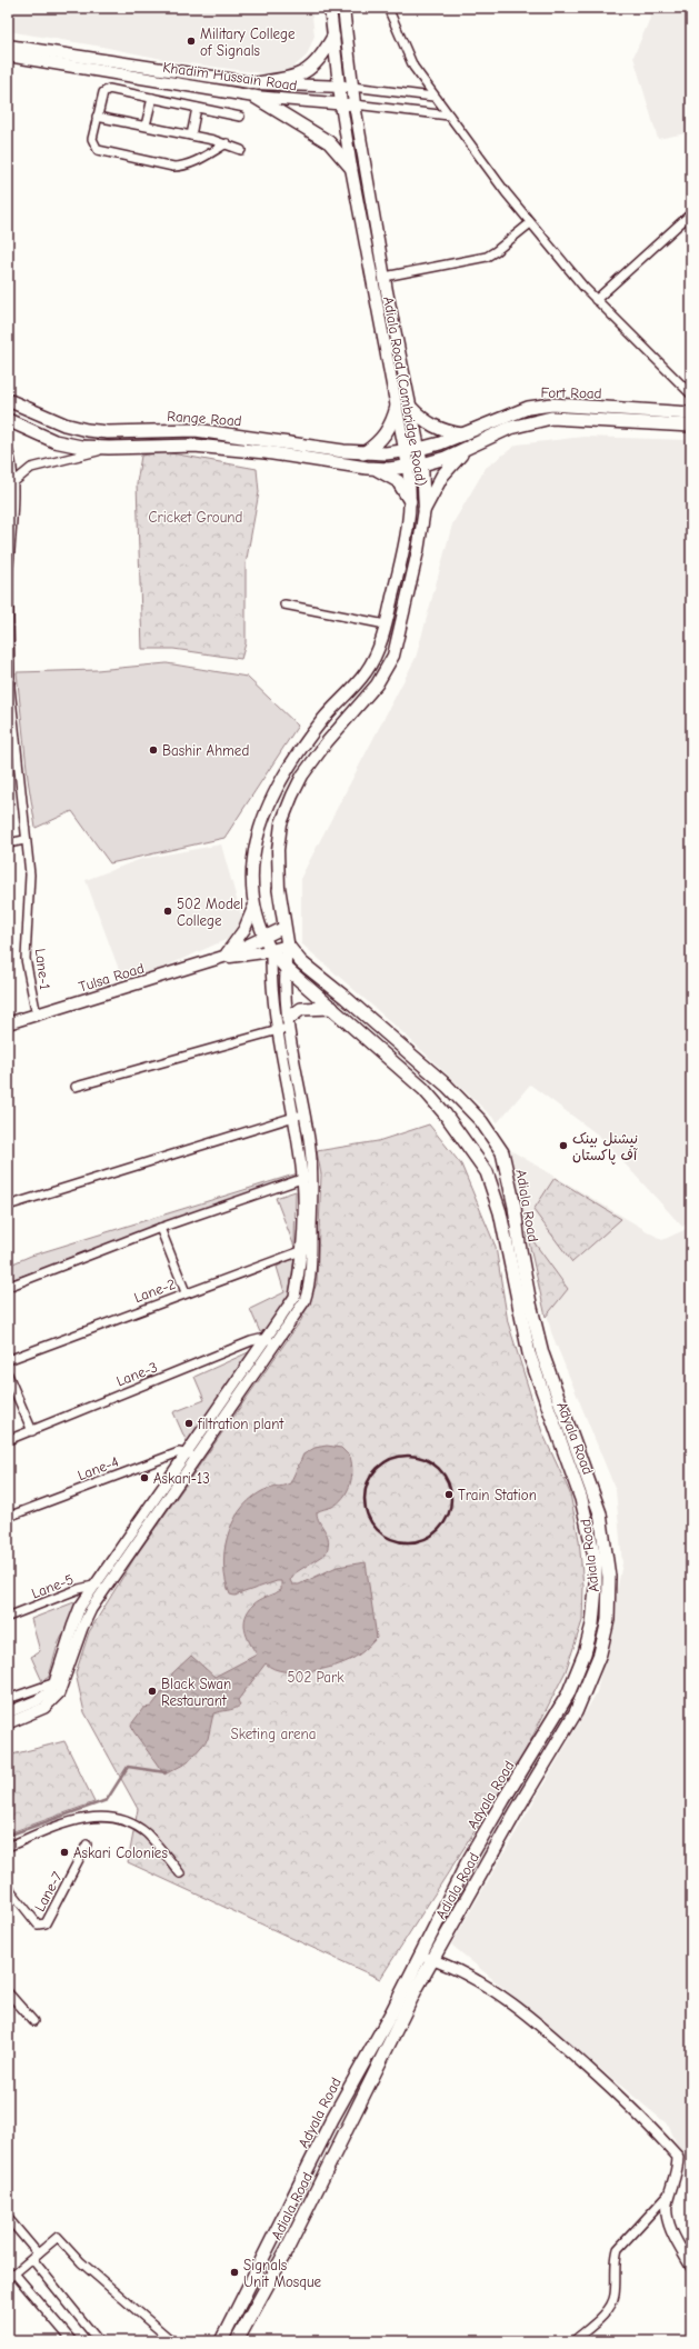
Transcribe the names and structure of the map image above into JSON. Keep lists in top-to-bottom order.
{
  "streets": {
    "main road": [
      "Khadim Hussain Road",
      "Adiala Road (Cambridge Road)",
      "Fort Road",
      "Range Road",
      "Tulsa Road",
      "Adiala Road",
      "Adyala Road"
    ],
    "street": [
      "Lane-1",
      "Lane-2",
      "Lane-3",
      "Lane-4",
      "Lane-5",
      "Lane-7"
    ]
  },
  "crossings": [
    ["Khadim Hussain Road", "Adiala Road (Cambridge Road)"],
    ["Adiala Road (Cambridge Road)", "Fort Road"],
    ["Adiala Road (Cambridge Road)", "Range Road"],
    ["Adiala Road (Cambridge Road)", "Tulsa Road"],
    ["Adiala Road (Cambridge Road)", "Adiala Road"],
    ["Fort Road", "Range Road"],
    ["Lane-1", "Tulsa Road"],
    ["Tulsa Road", "Adiala Road"],
    ["Adiala Road", "Adyala Road"]
  ],
  "parks": ["Cricket Ground", "502 Park", "Sketing arena"],
  "places": [
    "Military College of Signals",
    "Bashir Ahmed",
    "502 Model College",
    "نیشنل بینک آف پاکستان",
    "filtration plant",
    "Askari-13",
    "Train Station",
    "Black Swan Restaurant",
    "Askari Colonies",
    "Signals Unit Mosque"
  ]
}
